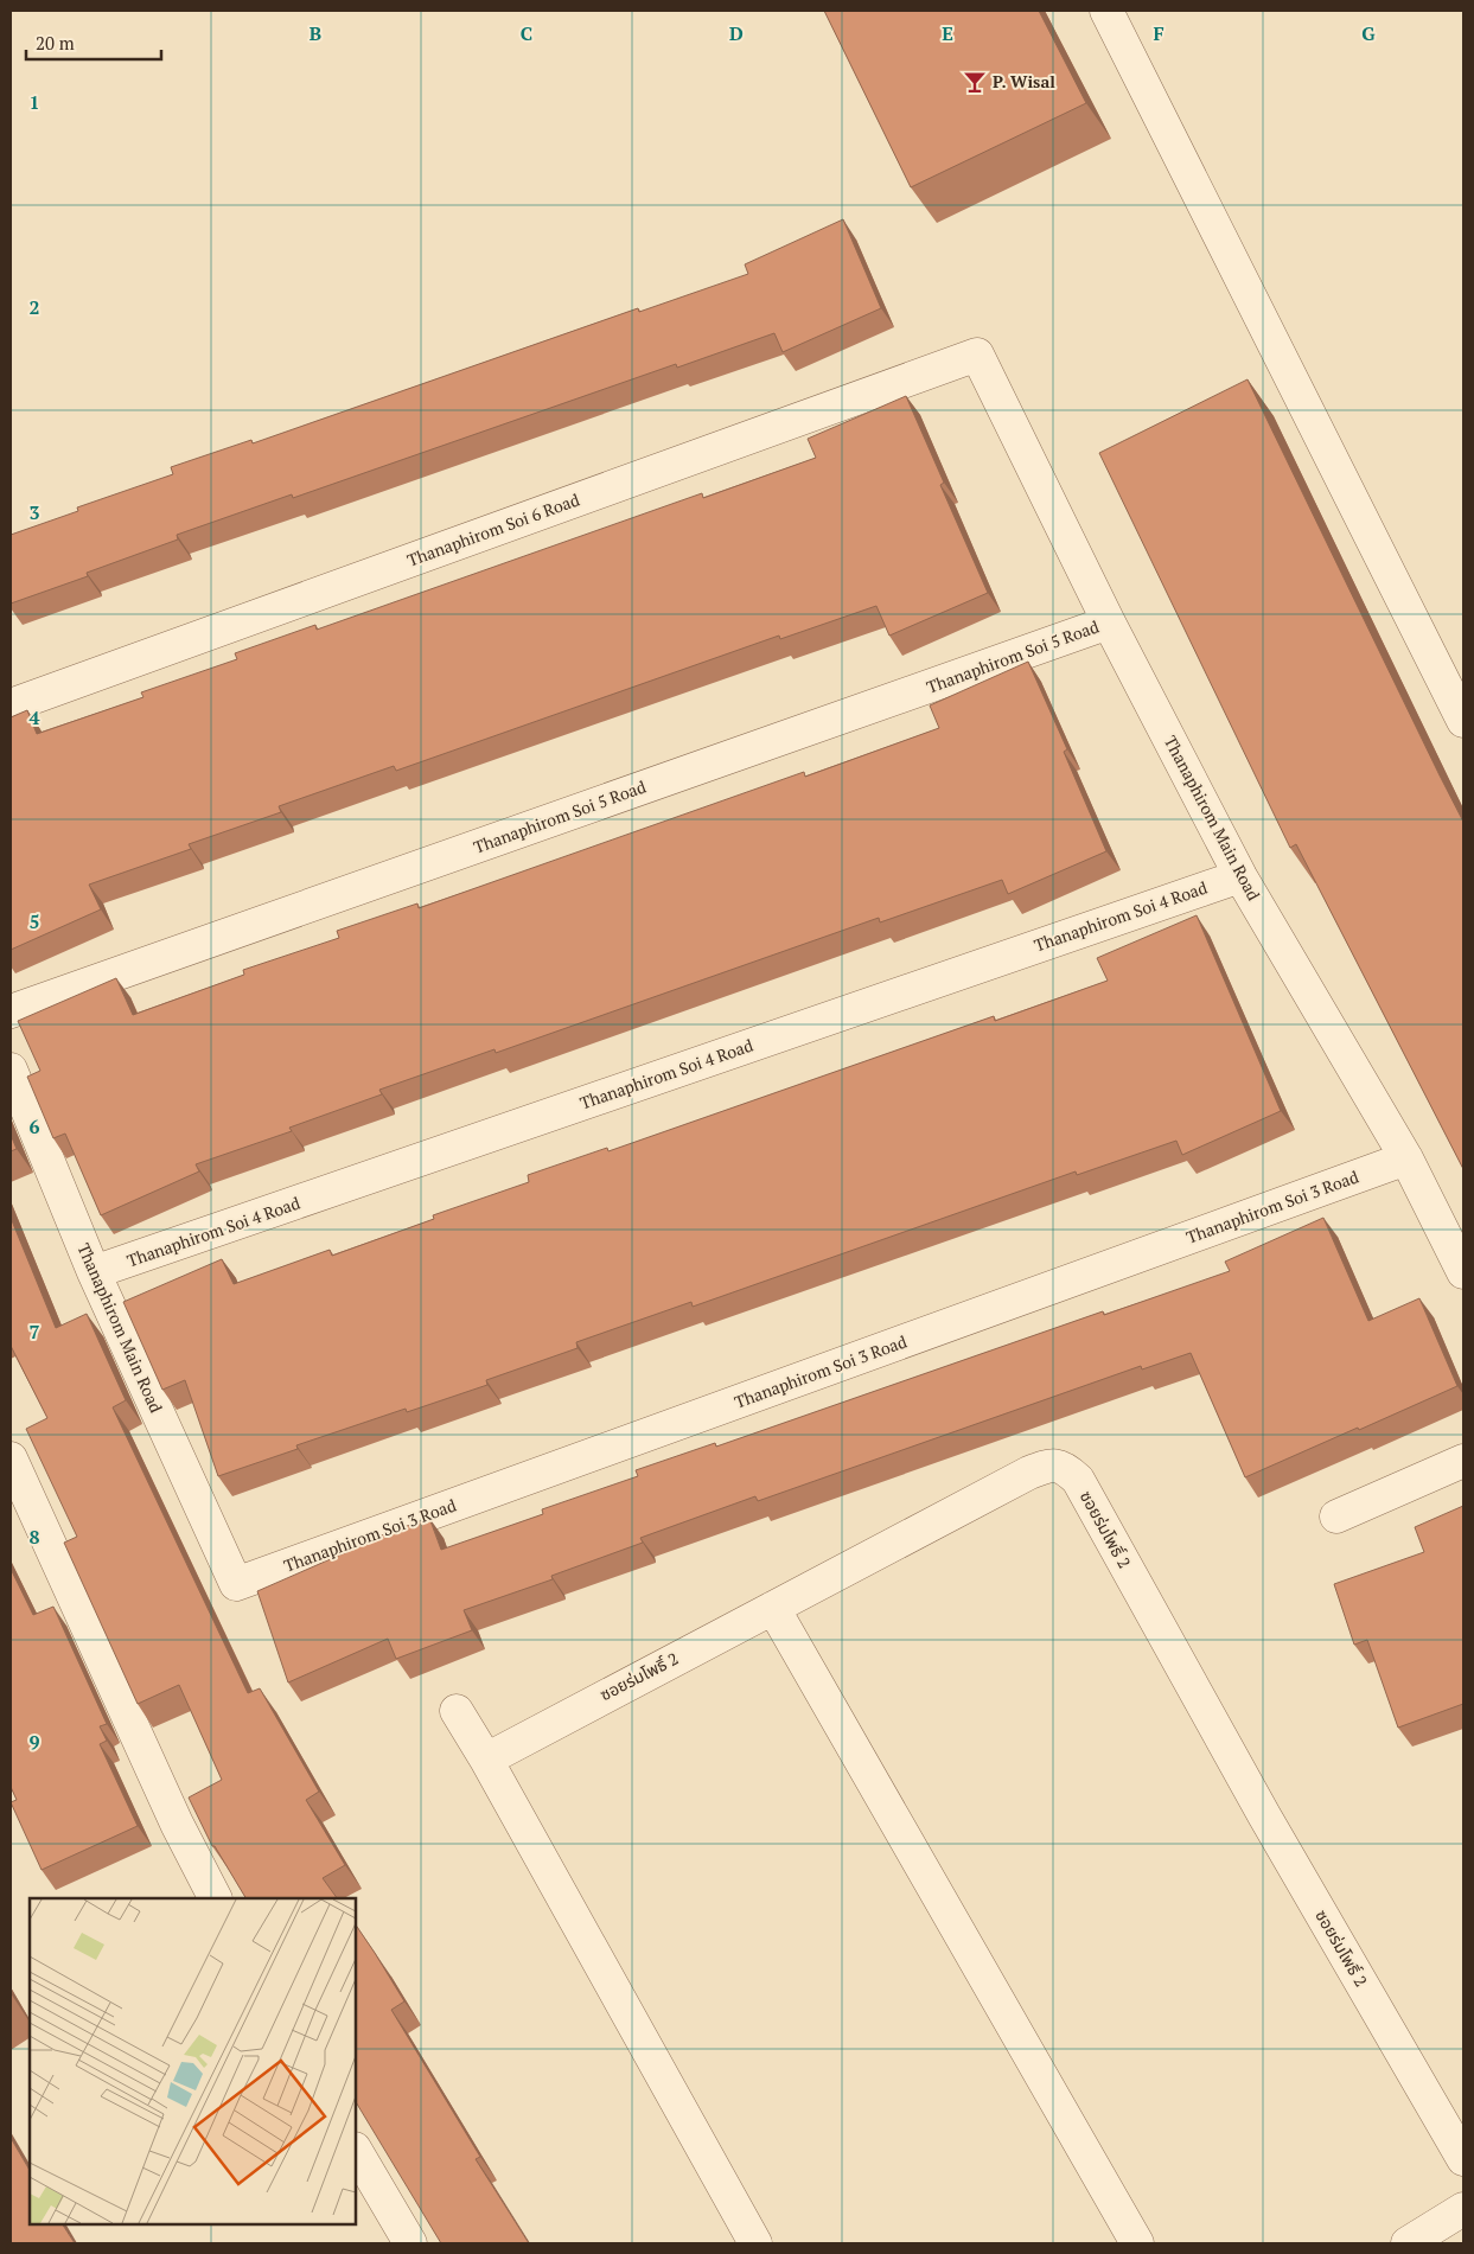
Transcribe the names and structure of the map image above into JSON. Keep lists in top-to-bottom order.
{
  "streets": {
    "street": [
      "Thanaphirom Soi 6 Road",
      "Thanaphirom Soi 5 Road",
      "Thanaphirom Main Road",
      "Thanaphirom Soi 4 Road",
      "Thanaphirom Soi 3 Road",
      "ซอยร่มโพธิ์ 2"
    ]
  },
  "crossings": [
    ["Thanaphirom Soi 6 Road", "Thanaphirom Main Road"],
    ["Thanaphirom Soi 5 Road", "Thanaphirom Main Road"],
    ["Thanaphirom Main Road", "Thanaphirom Soi 4 Road"],
    ["Thanaphirom Main Road", "Thanaphirom Soi 3 Road"]
  ],
  "places": {
    "bar": ["P. Wisal"]
  },
  "scale_bar": "20 m",
  "grid": {
    "columns": [
      "B",
      "C",
      "D",
      "E",
      "F",
      "G"
    ],
    "rows": [
      "1",
      "2",
      "3",
      "4",
      "5",
      "6",
      "7",
      "8",
      "9"
    ]
  }
}
